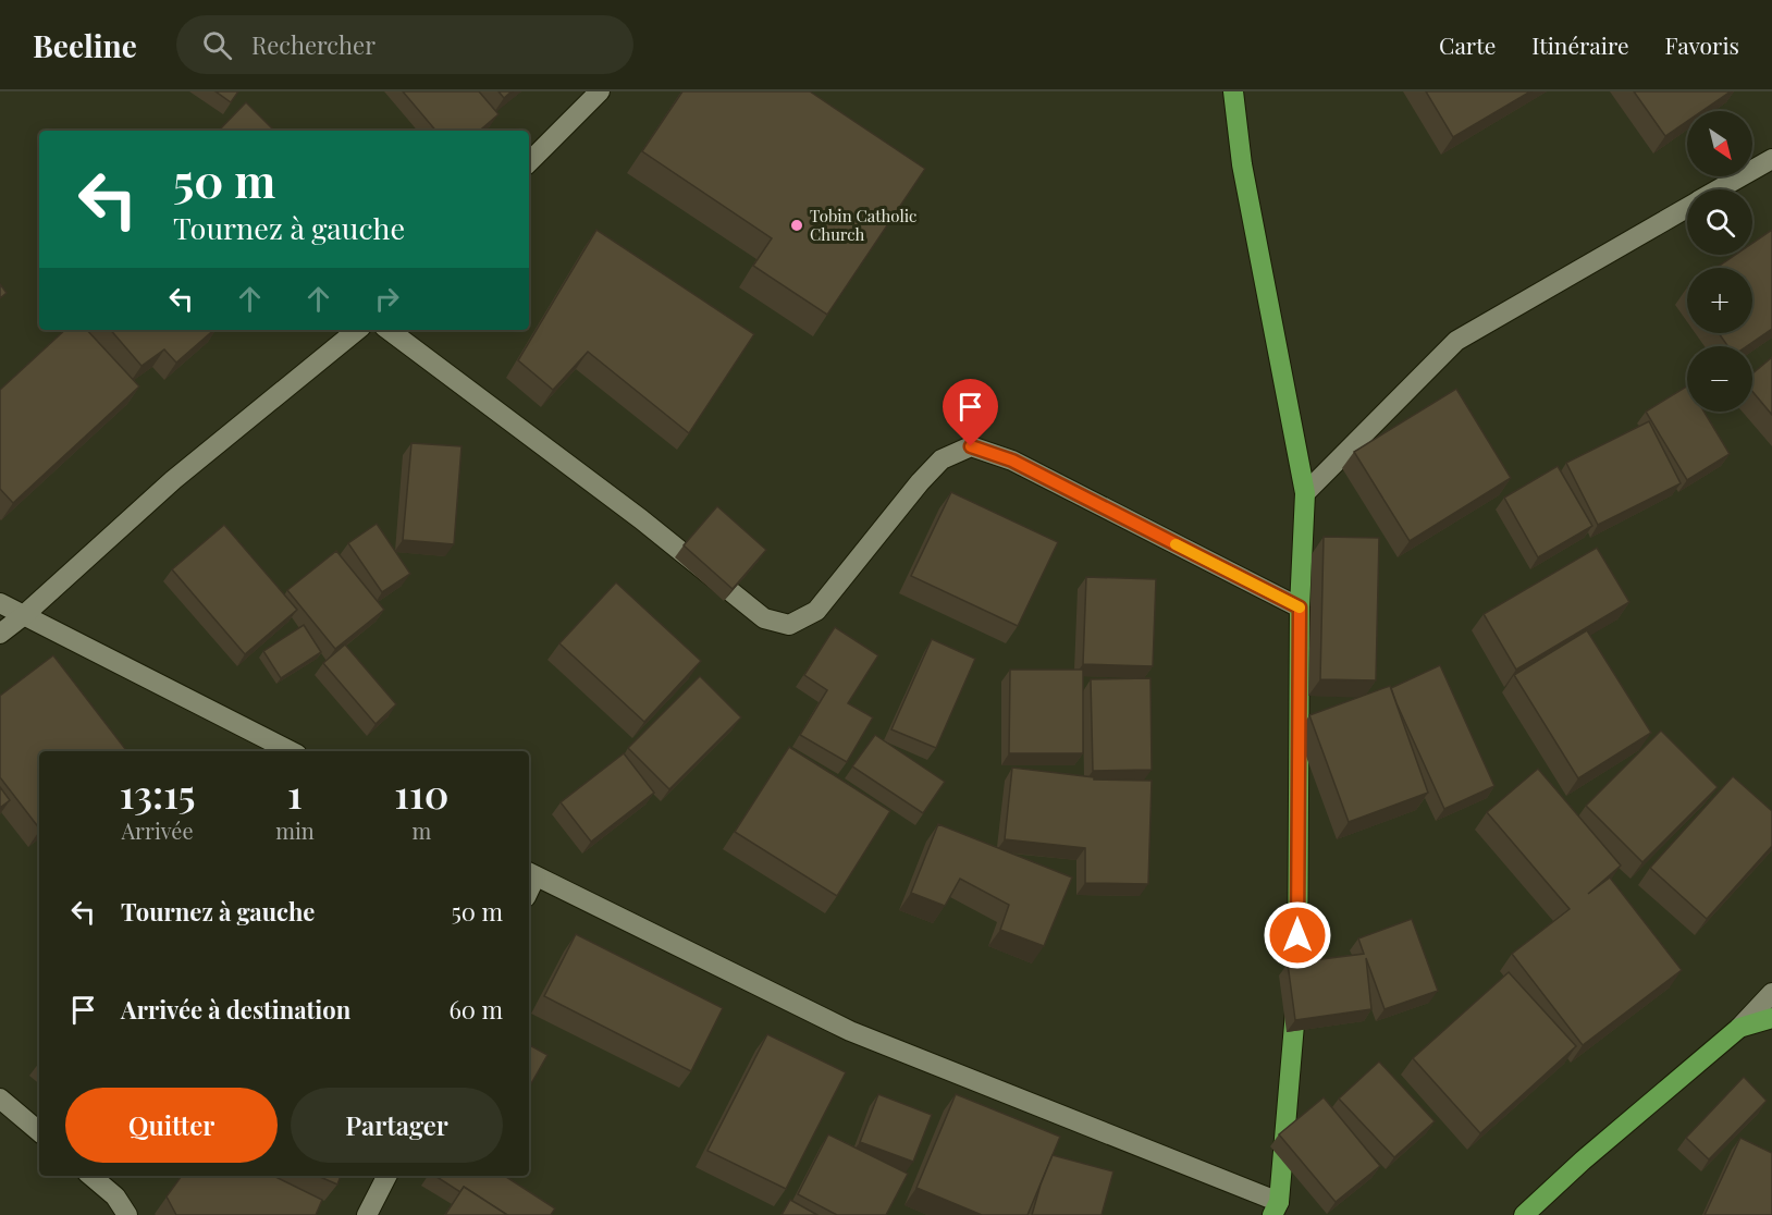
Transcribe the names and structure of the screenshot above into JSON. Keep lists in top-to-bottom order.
{
  "places": ["Tobin Catholic Church"],
  "north": "bottom right",
  "page": {
    "header": "Beeline",
    "search": "Rechercher",
    "nav": ["Carte", "Itinéraire", "Favoris"],
    "map_buttons": ["+", "−"],
    "turn": ["50 m", "Tournez à gauche"],
    "eta": [
      "13:15",
      "Arrivée",
      "1",
      "min",
      "110",
      "m"
    ],
    "list": [
      {
        "name": "Tournez à gauche",
        "value": "50 m"
      },
      {
        "name": "Arrivée à destination",
        "value": "60 m"
      }
    ],
    "buttons": ["Quitter", "Partager"]
  }
}
